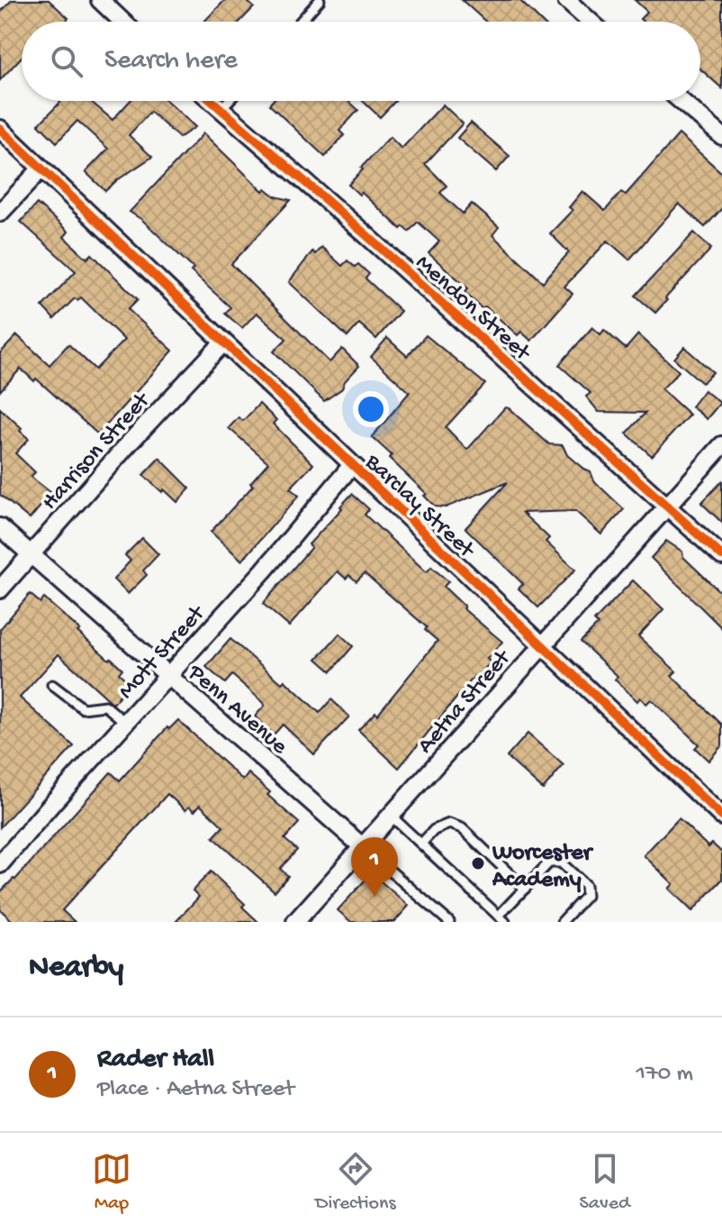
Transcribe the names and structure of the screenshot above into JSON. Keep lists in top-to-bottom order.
{
  "streets": {
    "street": [
      "Mendon Street",
      "Harrison Street",
      "Barclay Street",
      "Mott Street",
      "Aetna Street",
      "Penn Avenue"
    ]
  },
  "crossings": [
    ["Mendon Street", "Aetna Street"],
    ["Harrison Street", "Barclay Street"],
    ["Harrison Street", "Penn Avenue"],
    ["Barclay Street", "Mott Street"],
    ["Barclay Street", "Aetna Street"],
    ["Mott Street", "Penn Avenue"],
    ["Aetna Street", "Penn Avenue"]
  ],
  "places": ["Worcester Academy"],
  "page": {
    "search": "Search here",
    "pins": "1",
    "heading": "Nearby",
    "list": [
      {
        "mark": "1",
        "name": "Rader Hall",
        "note": "Place · Aetna Street",
        "value": "170 m"
      }
    ],
    "nav": ["Map", "Directions", "Saved"]
  }
}
